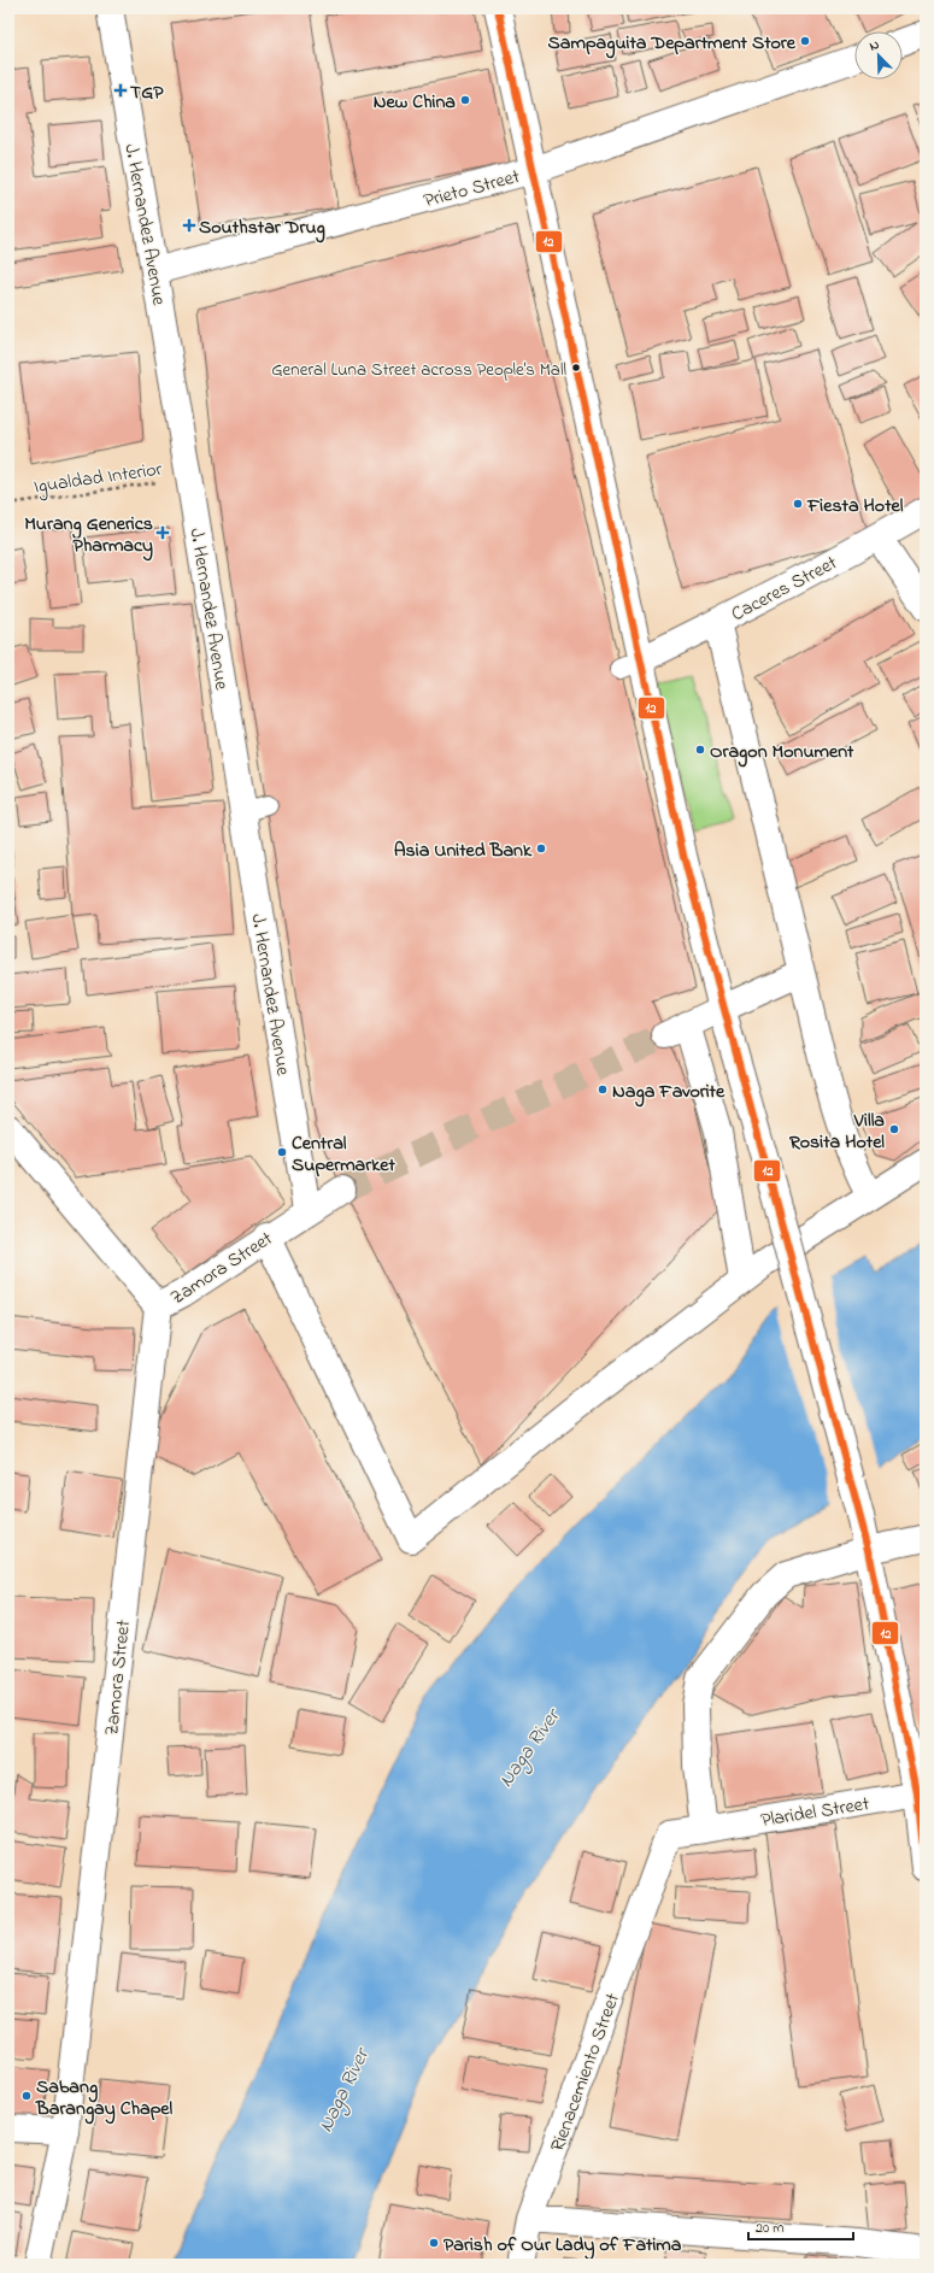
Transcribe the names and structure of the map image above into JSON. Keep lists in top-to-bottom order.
{
  "streets": {
    "street": [
      "Prieto Street",
      "J. Hernandez Avenue",
      "Caceres Street",
      "Zamora Street",
      "Plaridel Street",
      "Rienacemiento Street"
    ],
    "path": ["Igualdad Interior"]
  },
  "crossings": [
    ["Prieto Street", "J. Hernandez Avenue"],
    ["J. Hernandez Avenue", "Igualdad Interior"],
    ["J. Hernandez Avenue", "Zamora Street"],
    ["Plaridel Street", "Rienacemiento Street"]
  ],
  "water": ["Naga River"],
  "places": {
    "other": [
      "Sampaguita Department Store",
      "New China",
      "General Luna Street across People's Mall",
      "Fiesta Hotel",
      "Oragon Monument",
      "Asia United Bank",
      "Naga Favorite",
      "Villa Rosita Hotel",
      "Central Supermarket",
      "Sabang Barangay Chapel",
      "Parish of Our Lady of Fatima"
    ],
    "health": ["TGP", "Southstar Drug", "Murang Generics Pharmacy"]
  },
  "lines": ["transit line 12"],
  "scale_bar": "20 m",
  "north": "top left"
}
